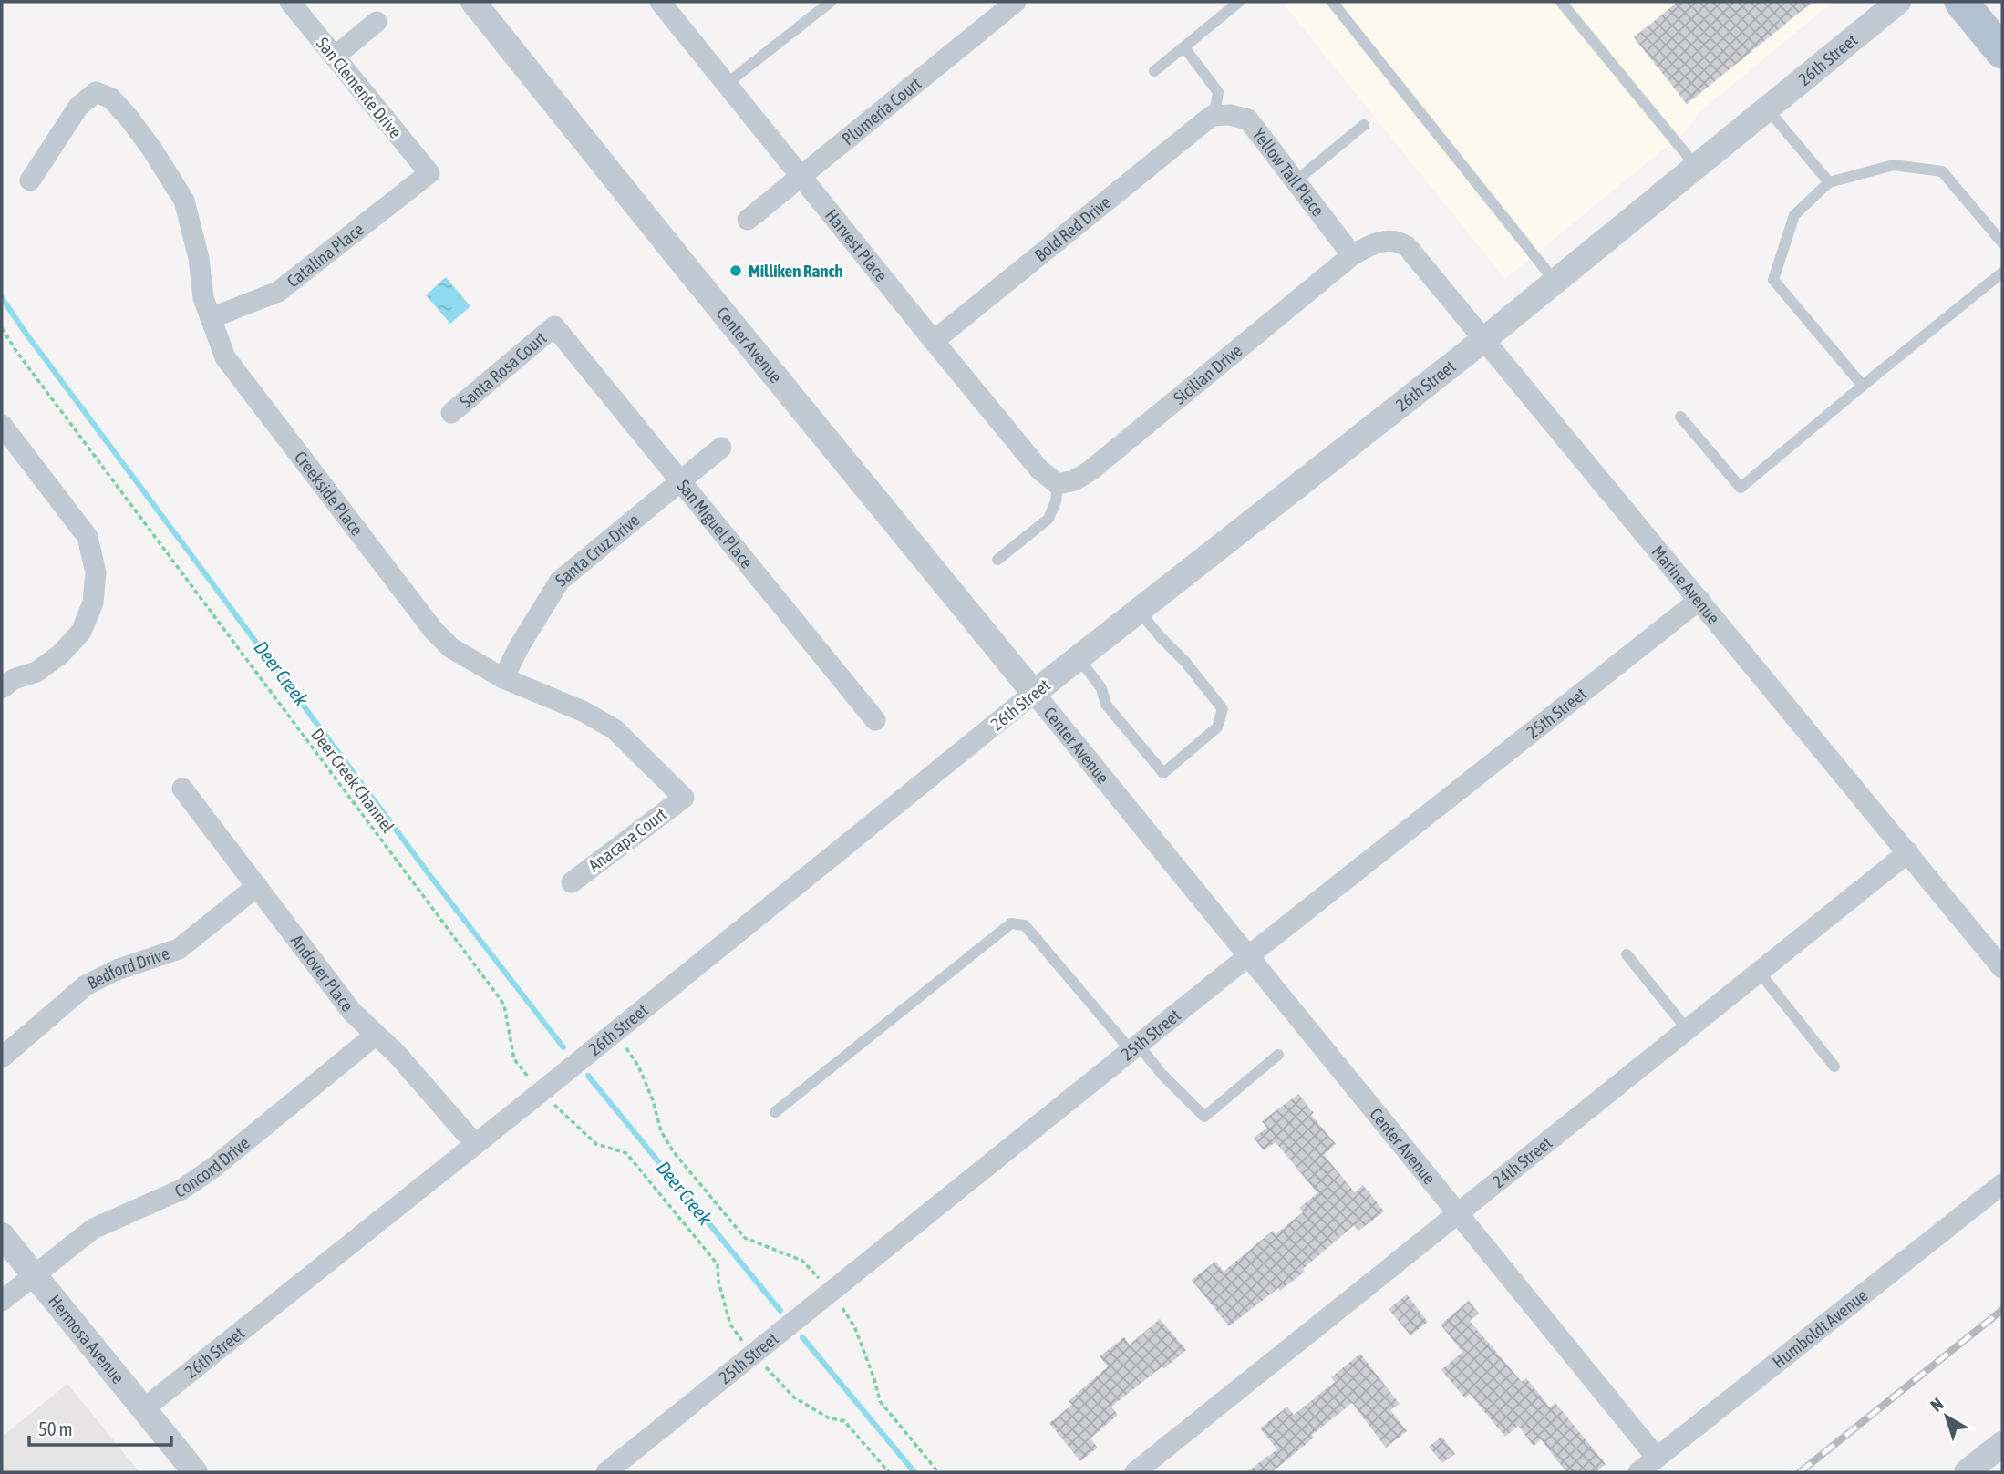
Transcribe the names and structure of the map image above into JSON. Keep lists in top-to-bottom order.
{
  "streets": {
    "street": [
      "26th Street",
      "San Clemente Drive",
      "Plumeria Court",
      "Yellow Tail Place",
      "Bold Red Drive",
      "Harvest Place",
      "Catalina Place",
      "Center Avenue",
      "Santa Rosa Court",
      "Sicilian Drive",
      "Creekside Place",
      "San Miguel Place",
      "Santa Cruz Drive",
      "Marine Avenue",
      "25th Street",
      "Anacapa Court",
      "Bedford Drive",
      "Andover Place",
      "24th Street",
      "Concord Drive",
      "Humboldt Avenue",
      "Hermosa Avenue"
    ],
    "path": ["Deer Creek Channel"]
  },
  "crossings": [
    ["26th Street", "Center Avenue"],
    ["26th Street", "Marine Avenue"],
    ["26th Street", "Andover Place"],
    ["26th Street", "Hermosa Avenue"],
    ["San Clemente Drive", "Catalina Place"],
    ["Plumeria Court", "Harvest Place"],
    ["Yellow Tail Place", "Bold Red Drive"],
    ["Yellow Tail Place", "Sicilian Drive"],
    ["Yellow Tail Place", "Marine Avenue"],
    ["Bold Red Drive", "Harvest Place"],
    ["Harvest Place", "Sicilian Drive"],
    ["Catalina Place", "Creekside Place"],
    ["Center Avenue", "25th Street"],
    ["Center Avenue", "24th Street"],
    ["Center Avenue", "Humboldt Avenue"],
    ["Santa Rosa Court", "San Miguel Place"],
    ["Sicilian Drive", "Marine Avenue"],
    ["Creekside Place", "Santa Cruz Drive"],
    ["Creekside Place", "Anacapa Court"],
    ["San Miguel Place", "Santa Cruz Drive"],
    ["Marine Avenue", "25th Street"],
    ["Marine Avenue", "24th Street"],
    ["Bedford Drive", "Andover Place"],
    ["Andover Place", "Concord Drive"],
    ["Concord Drive", "Hermosa Avenue"]
  ],
  "water": ["Deer Creek"],
  "places": ["Milliken Ranch"],
  "scale_bar": "50 m",
  "north": "top left"
}
